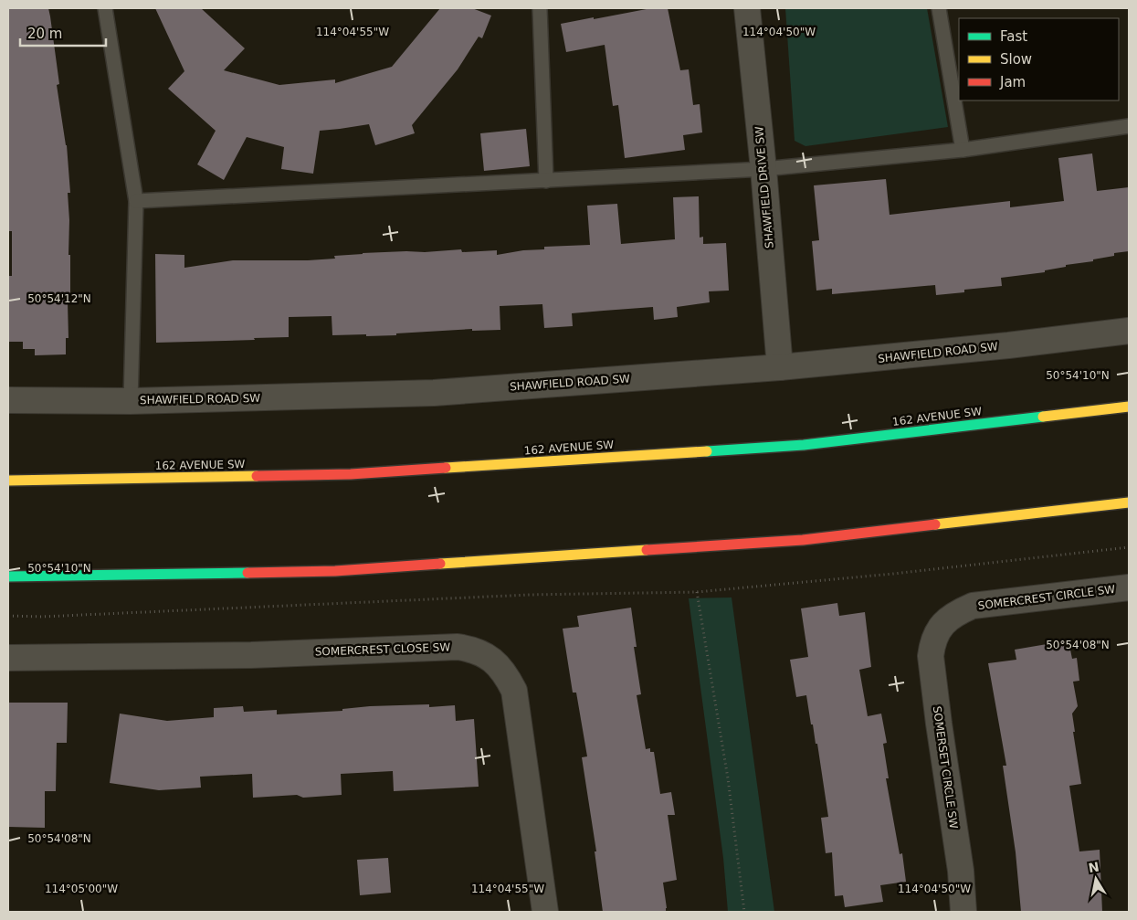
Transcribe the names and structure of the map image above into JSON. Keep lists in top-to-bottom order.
{
  "streets": {
    "main road": ["162 AVENUE SW"],
    "street": [
      "SHAWFIELD DRIVE SW",
      "SHAWFIELD ROAD SW",
      "SOMERCREST CIRCLE SW",
      "SOMERCREST CLOSE SW",
      "SOMERSET CIRCLE SW"
    ]
  },
  "crossings": [
    ["SHAWFIELD DRIVE SW", "SHAWFIELD ROAD SW"],
    ["SOMERCREST CIRCLE SW", "SOMERSET CIRCLE SW"]
  ],
  "legend": ["Fast", "Slow", "Jam"],
  "scale_bar": "20 m",
  "north": "top",
  "coordinates": [
    "114°04'55\"W",
    "114°04'50\"W",
    "50°54'12\"N",
    "50°54'10\"N",
    "50°54'08\"N",
    "114°05'00\"W"
  ]
}
